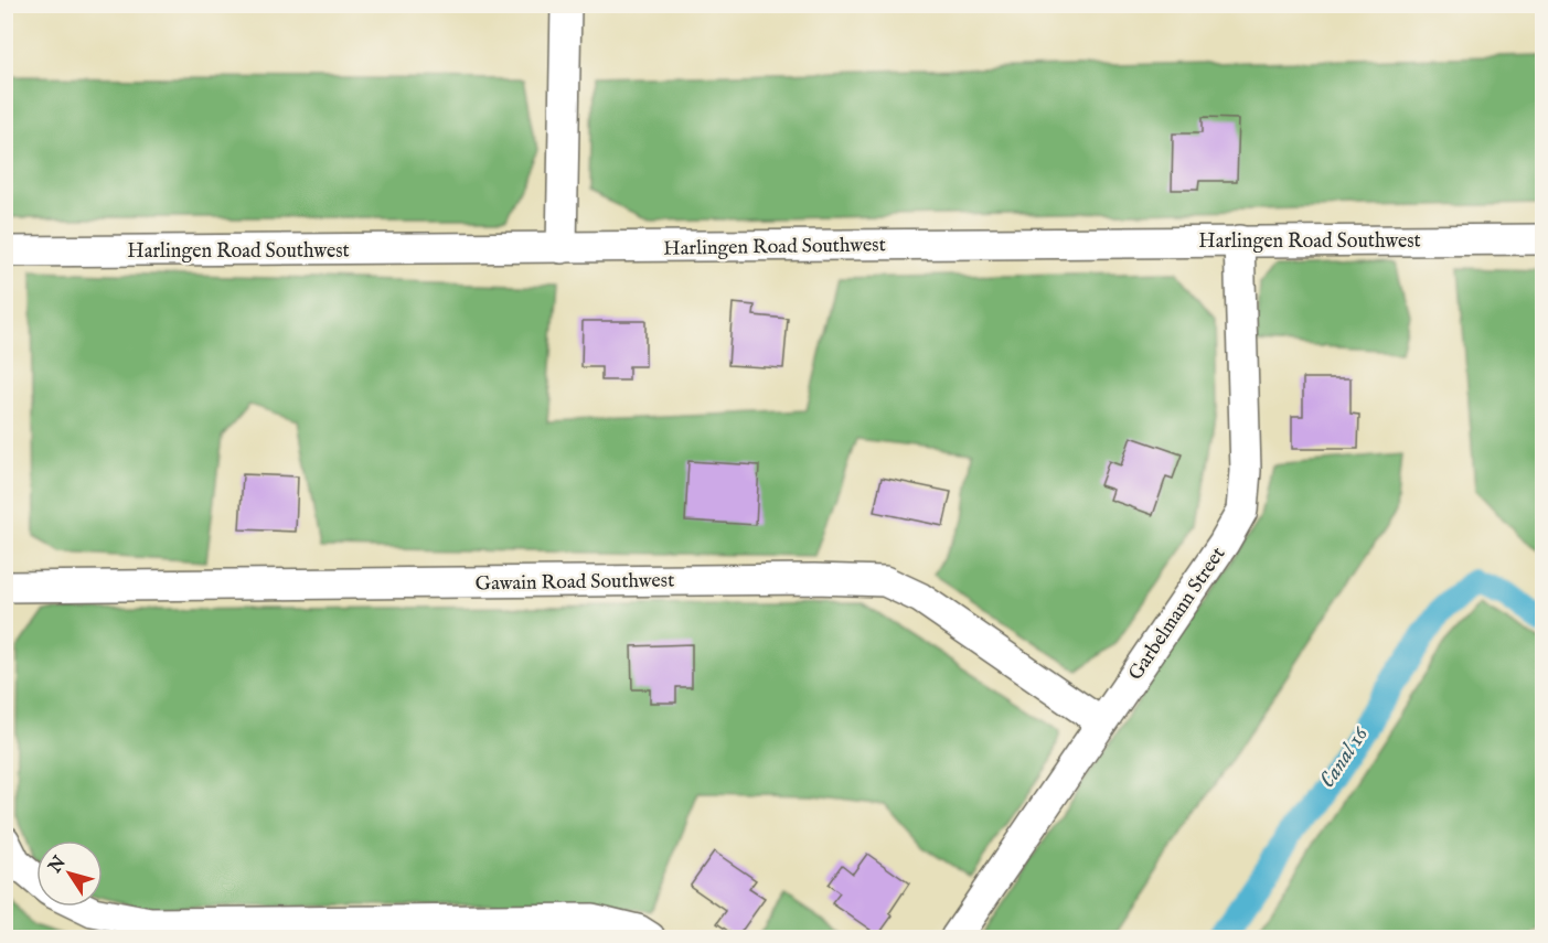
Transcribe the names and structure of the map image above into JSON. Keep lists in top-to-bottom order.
{
  "streets": {
    "street": ["Harlingen Road Southwest", "Gawain Road Southwest", "Garbelmann Street"]
  },
  "crossings": [
    ["Harlingen Road Southwest", "Garbelmann Street"],
    ["Gawain Road Southwest", "Garbelmann Street"]
  ],
  "water": ["Canal 16"],
  "north": "top left"
}
